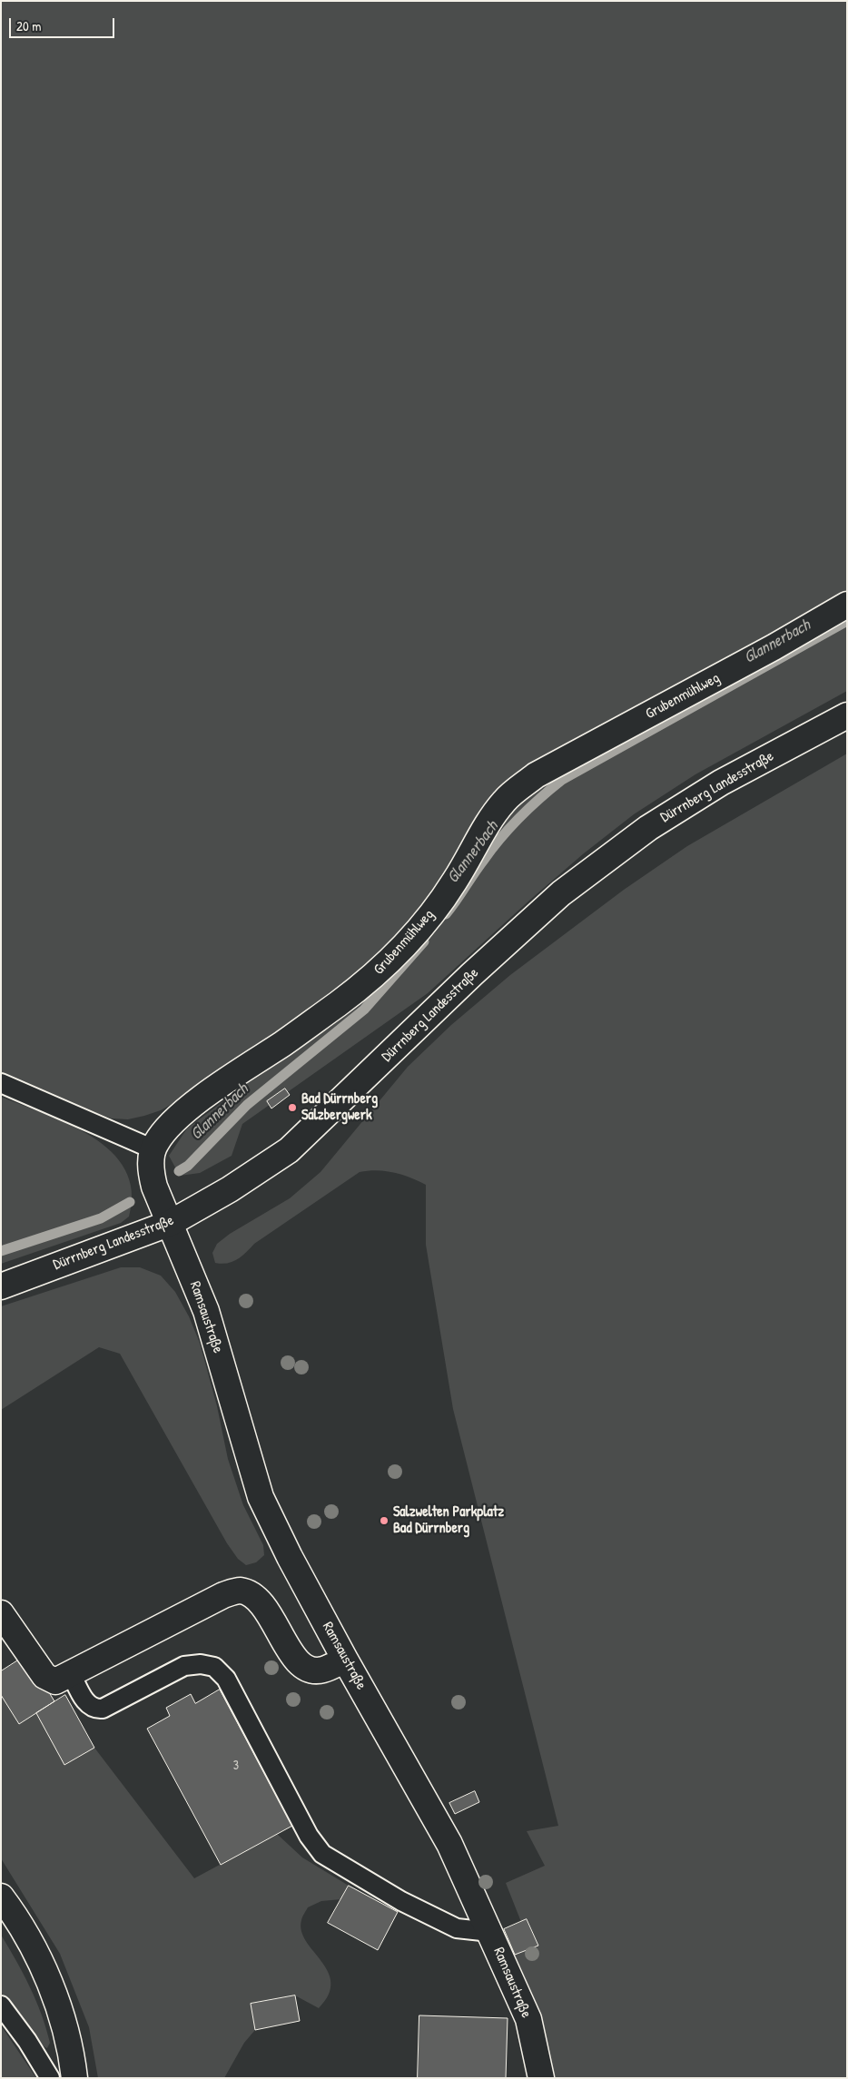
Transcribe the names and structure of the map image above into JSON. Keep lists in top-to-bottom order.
{
  "streets": {
    "street": ["Grubenmühlweg", "Dürrnberg Landesstraße", "Ramsaustraße"]
  },
  "crossings": [
    ["Grubenmühlweg", "Dürrnberg Landesstraße"],
    ["Grubenmühlweg", "Ramsaustraße"],
    ["Dürrnberg Landesstraße", "Ramsaustraße"]
  ],
  "water": ["Glannerbach"],
  "places": ["Bad Dürrnberg Salzbergwerk", "Salzwelten Parkplatz Bad Dürrnberg"],
  "house_numbers": ["3"],
  "scale_bar": "20 m"
}
